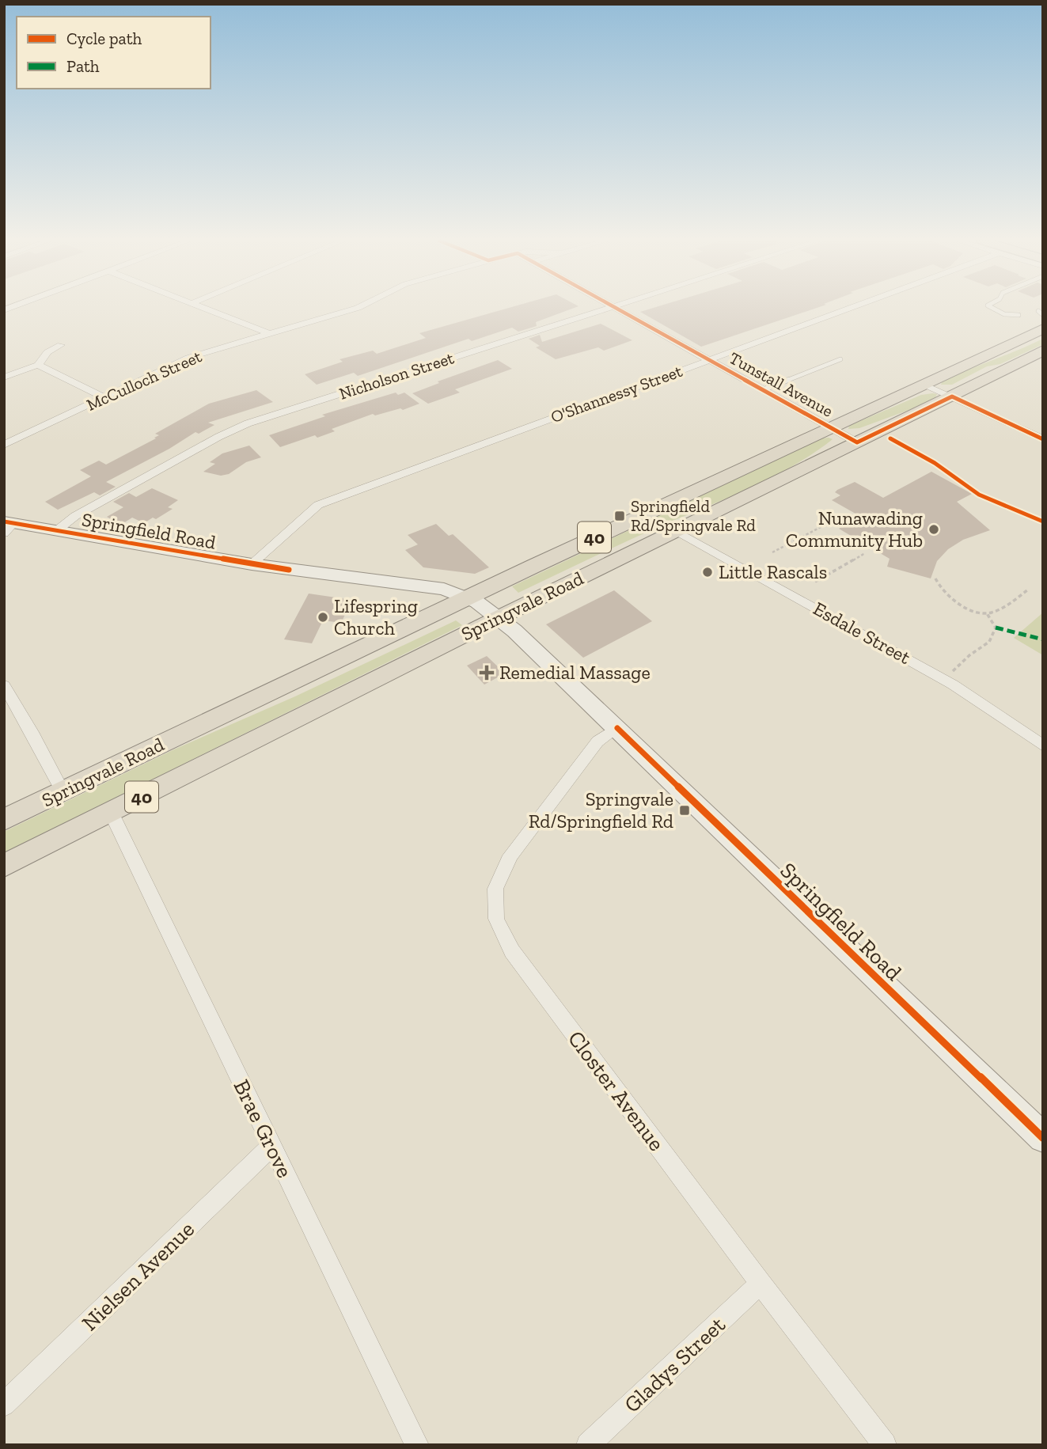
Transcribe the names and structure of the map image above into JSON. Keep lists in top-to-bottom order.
{
  "streets": {
    "highway": ["40", "Springvale Road"],
    "main road": ["Springfield Road"],
    "street": [
      "Nicholson Street",
      "McCulloch Street",
      "Tunstall Avenue",
      "O'Shannessy Street",
      "Esdale Street",
      "Closter Avenue",
      "Brae Grove",
      "Nielsen Avenue",
      "Gladys Street"
    ]
  },
  "crossings": [
    ["Nicholson Street", "Springfield Road"],
    ["Tunstall Avenue", "O'Shannessy Street"],
    ["Tunstall Avenue", "Springvale Road"],
    ["O'Shannessy Street", "Springfield Road"],
    ["Springfield Road", "Springvale Road"],
    ["Springfield Road", "Closter Avenue"],
    ["Springvale Road", "Esdale Street"],
    ["Springvale Road", "Brae Grove"],
    ["Closter Avenue", "Gladys Street"],
    ["Brae Grove", "Nielsen Avenue"]
  ],
  "places": {
    "transit": ["Springfield Rd/Springvale Rd", "Springvale Rd/Springfield Rd"],
    "other": ["Nunawading Community Hub", "Little Rascals", "Lifespring Church"],
    "health": ["Remedial Massage"]
  },
  "legend": ["Cycle path", "Path"]
}
